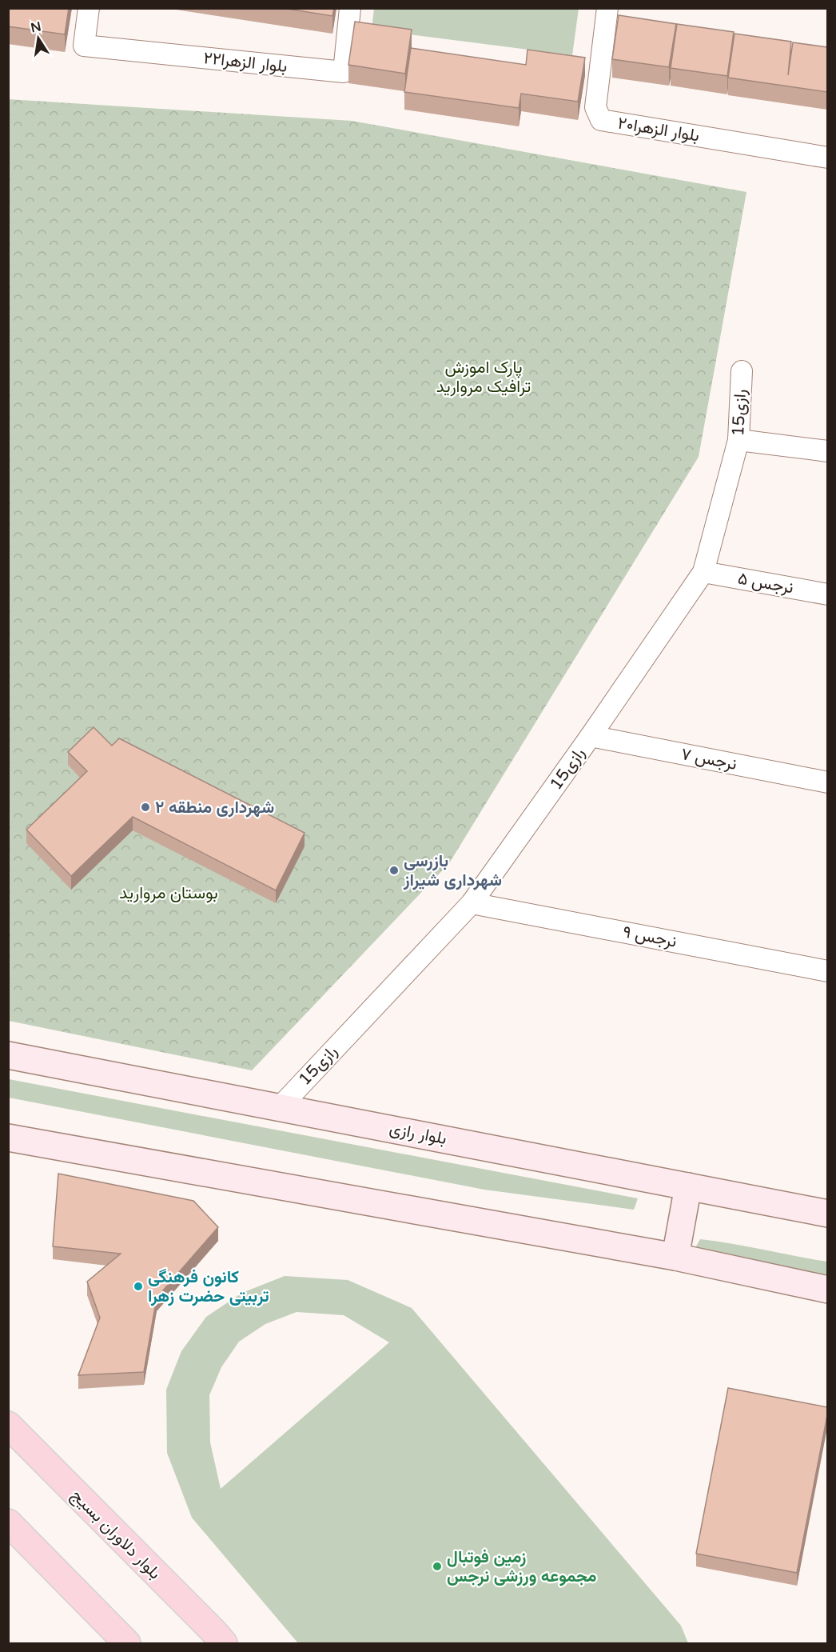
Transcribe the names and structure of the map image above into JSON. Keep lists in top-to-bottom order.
{
  "streets": {
    "main road": ["بلوار رازی", "بلوار دلاوران بسیج"],
    "street": [
      "بلوار الزهرا۲۲",
      "بلوار الزهرا۲۰",
      "15رازی",
      "نرجس ۵",
      "نرجس ۷",
      "نرجس ۹"
    ]
  },
  "crossings": [
    ["15رازی", "نرجس ۵"],
    ["15رازی", "نرجس ۷"],
    ["15رازی", "نرجس ۹"],
    ["15رازی", "بلوار رازی"]
  ],
  "parks": ["پارک اموزش ترافیک مروارید", "بوستان مروارید"],
  "places": [
    "شهرداری منطقه ۲",
    "بازرسی شهرداری شیراز",
    "کانون فرهنگی تربیتی حضرت زهرا",
    "زمین فوتبال مجموعه ورزشی نرجس"
  ],
  "north": "top"
}
